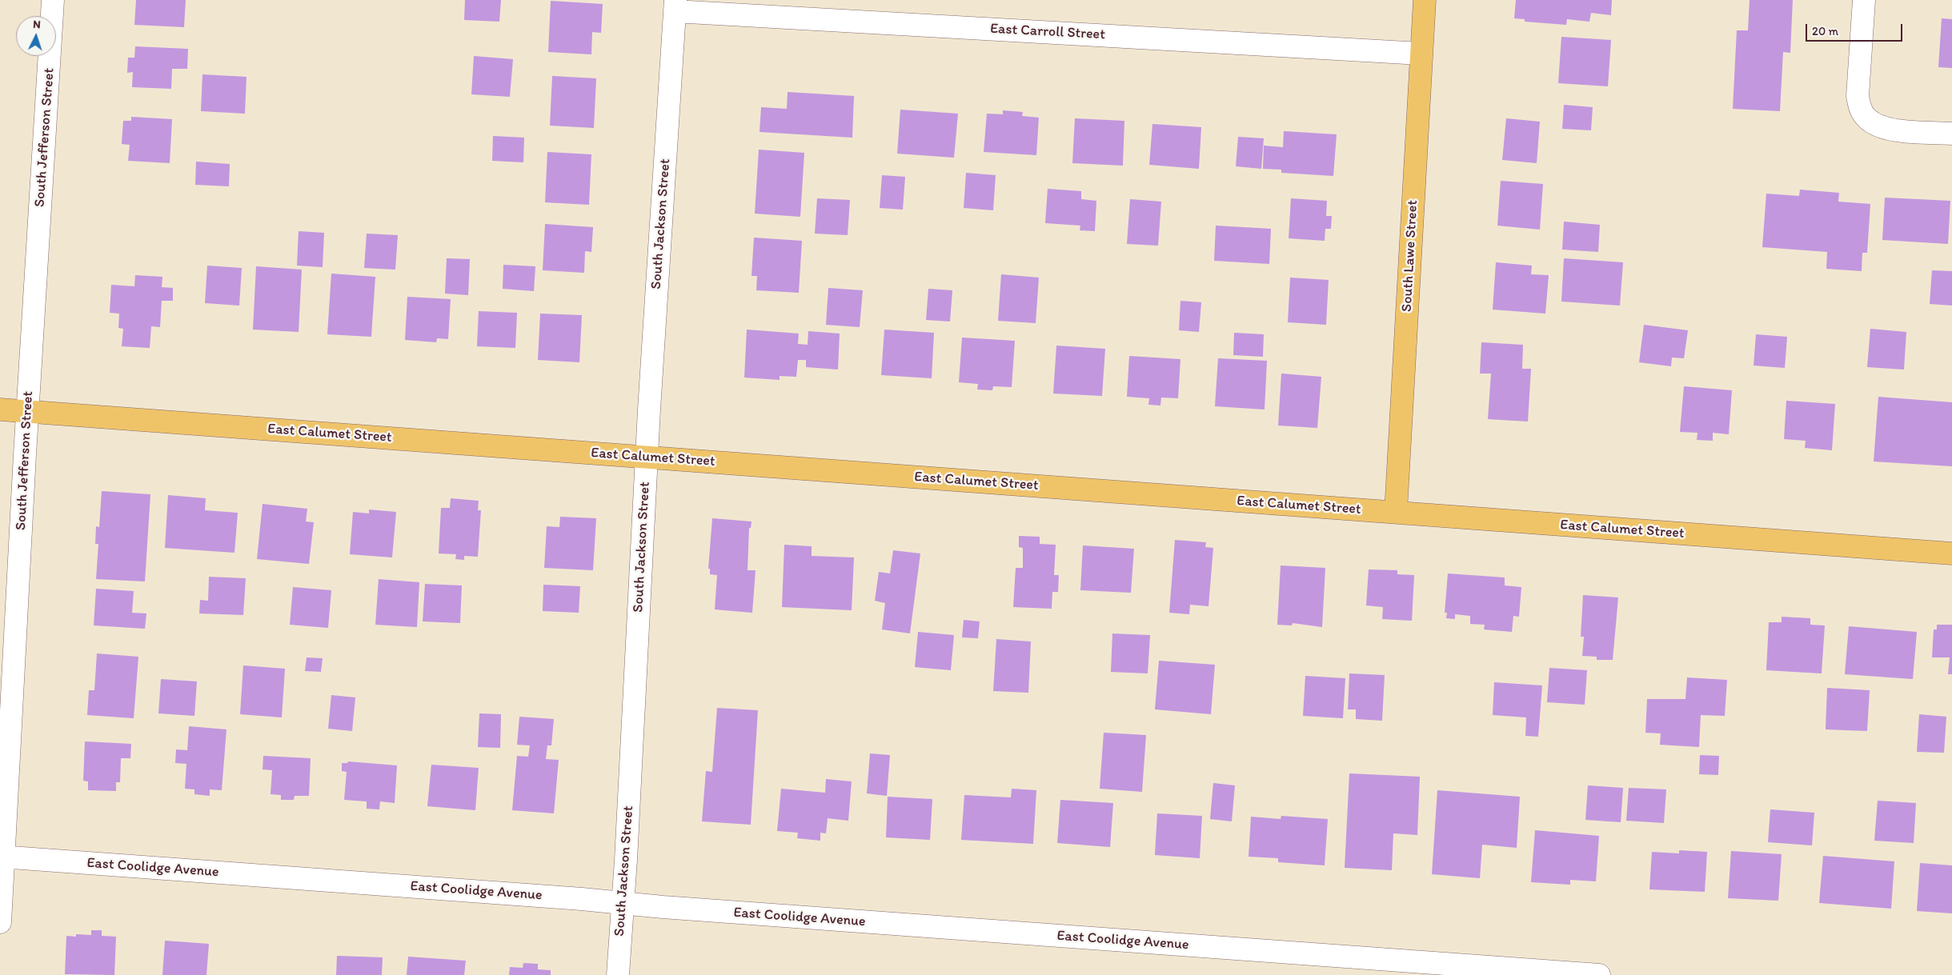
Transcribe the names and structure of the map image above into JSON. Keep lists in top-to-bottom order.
{
  "streets": {
    "main road": ["South Lawe Street", "East Calumet Street"],
    "street": [
      "East Carroll Street",
      "South Jefferson Street",
      "South Jackson Street",
      "East Coolidge Avenue"
    ]
  },
  "crossings": [
    ["East Carroll Street", "South Jackson Street"],
    ["East Carroll Street", "South Lawe Street"],
    ["South Jefferson Street", "East Calumet Street"],
    ["South Jefferson Street", "East Coolidge Avenue"],
    ["South Jackson Street", "East Calumet Street"],
    ["South Jackson Street", "East Coolidge Avenue"],
    ["South Lawe Street", "East Calumet Street"]
  ],
  "scale_bar": "20 m",
  "north": "top"
}
